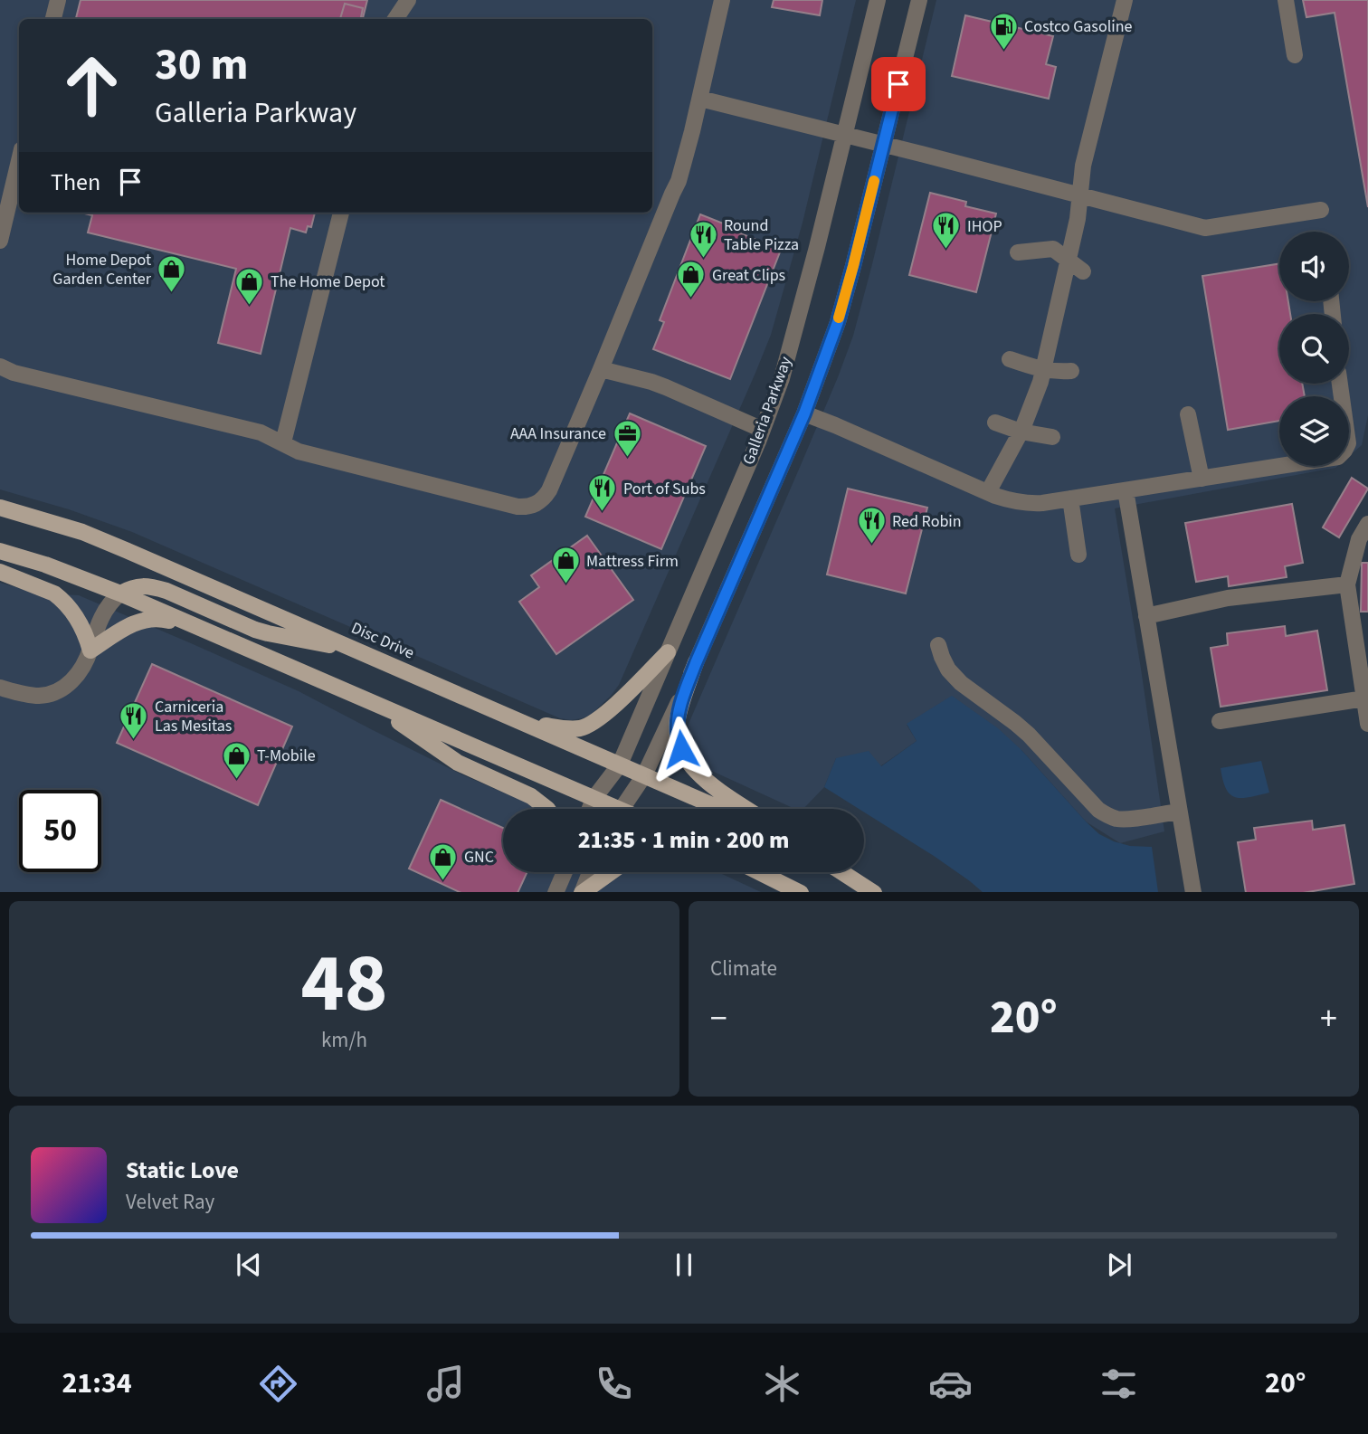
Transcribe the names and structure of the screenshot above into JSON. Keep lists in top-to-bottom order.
{
  "streets": {
    "main road": ["Disc Drive"],
    "street": ["Galleria Parkway"]
  },
  "crossings": [
    ["Galleria Parkway", "Disc Drive"]
  ],
  "places": {
    "fuel station": ["Costco Gasoline"],
    "restaurant": [
      "IHOP",
      "Round Table Pizza",
      "Port of Subs",
      "Red Robin",
      "Carniceria Las Mesitas"
    ],
    "shop": [
      "Home Depot Garden Center",
      "Great Clips",
      "The Home Depot",
      "Mattress Firm",
      "T-Mobile",
      "GNC"
    ],
    "office": ["AAA Insurance"]
  },
  "page": {
    "turn": ["30 m", "Galleria Parkway"],
    "then": "Then",
    "limit": "50",
    "trip": "21:35 · 1 min · 200 m",
    "tile": [
      ["48", "km/h"],
      "Climate"
    ],
    "heat": ["−", "20°", "+"],
    "song": ["Static Love", "Velvet Ray"],
    "tabs": ["21:34", "20°"]
  }
}
